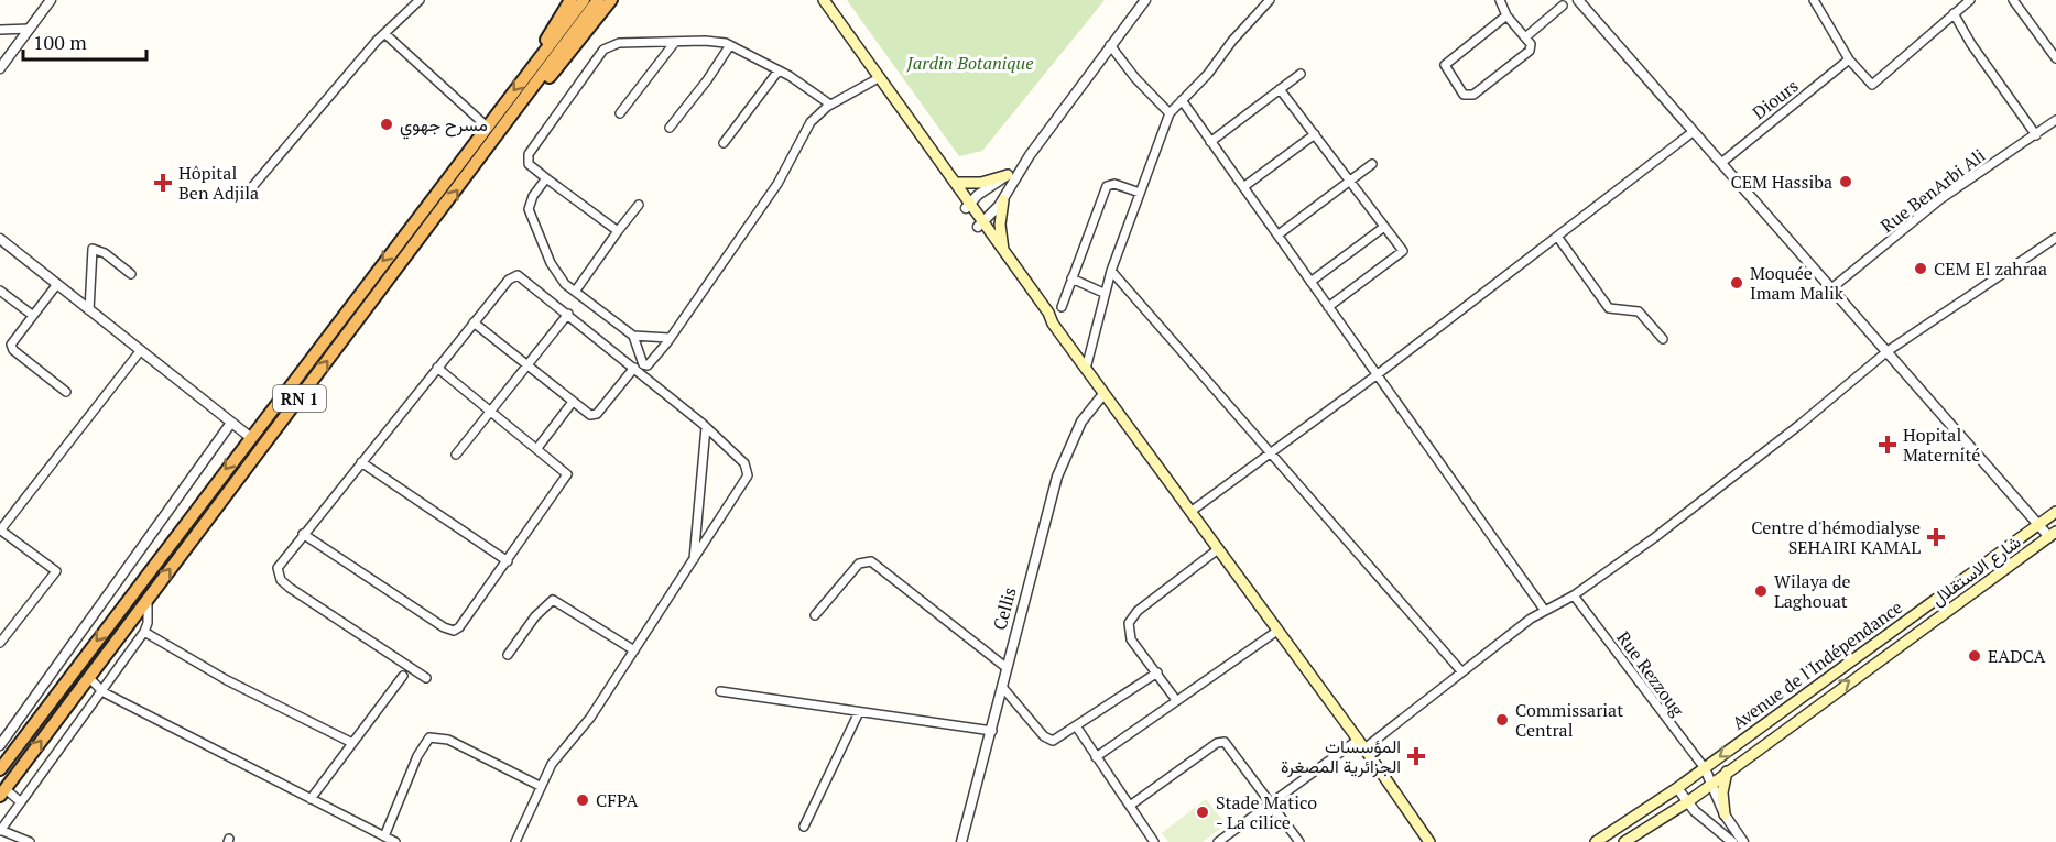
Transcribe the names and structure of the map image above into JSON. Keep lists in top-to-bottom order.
{
  "streets": {
    "highway": ["RN 1"],
    "main road": ["شارع الاستقلال", "Avenue de l'Indépendance"],
    "street": [
      "Diours",
      "Rue BenArbi Ali",
      "Cellis",
      "Rue Rezzoug"
    ]
  },
  "crossings": [
    ["Avenue de l'Indépendance", "Rue Rezzoug"]
  ],
  "one_way": ["شارع الاستقلال"],
  "parks": ["Jardin Botanique"],
  "places": {
    "other": [
      "مسرح جهوي",
      "CEM Hassiba",
      "CEM El zahraa",
      "Moquée Imam Malik",
      "Wilaya de Laghouat",
      "EADCA",
      "Commissariat Central",
      "CFPA",
      "Stade Matico - La cilice"
    ],
    "health": [
      "Hôpital Ben Adjila",
      "Hopital Maternité",
      "Centre d'hémodialyse SEHAIRI KAMAL",
      "المؤسسات الجزائرية المصغرة"
    ]
  },
  "scale_bar": "100 m"
}
